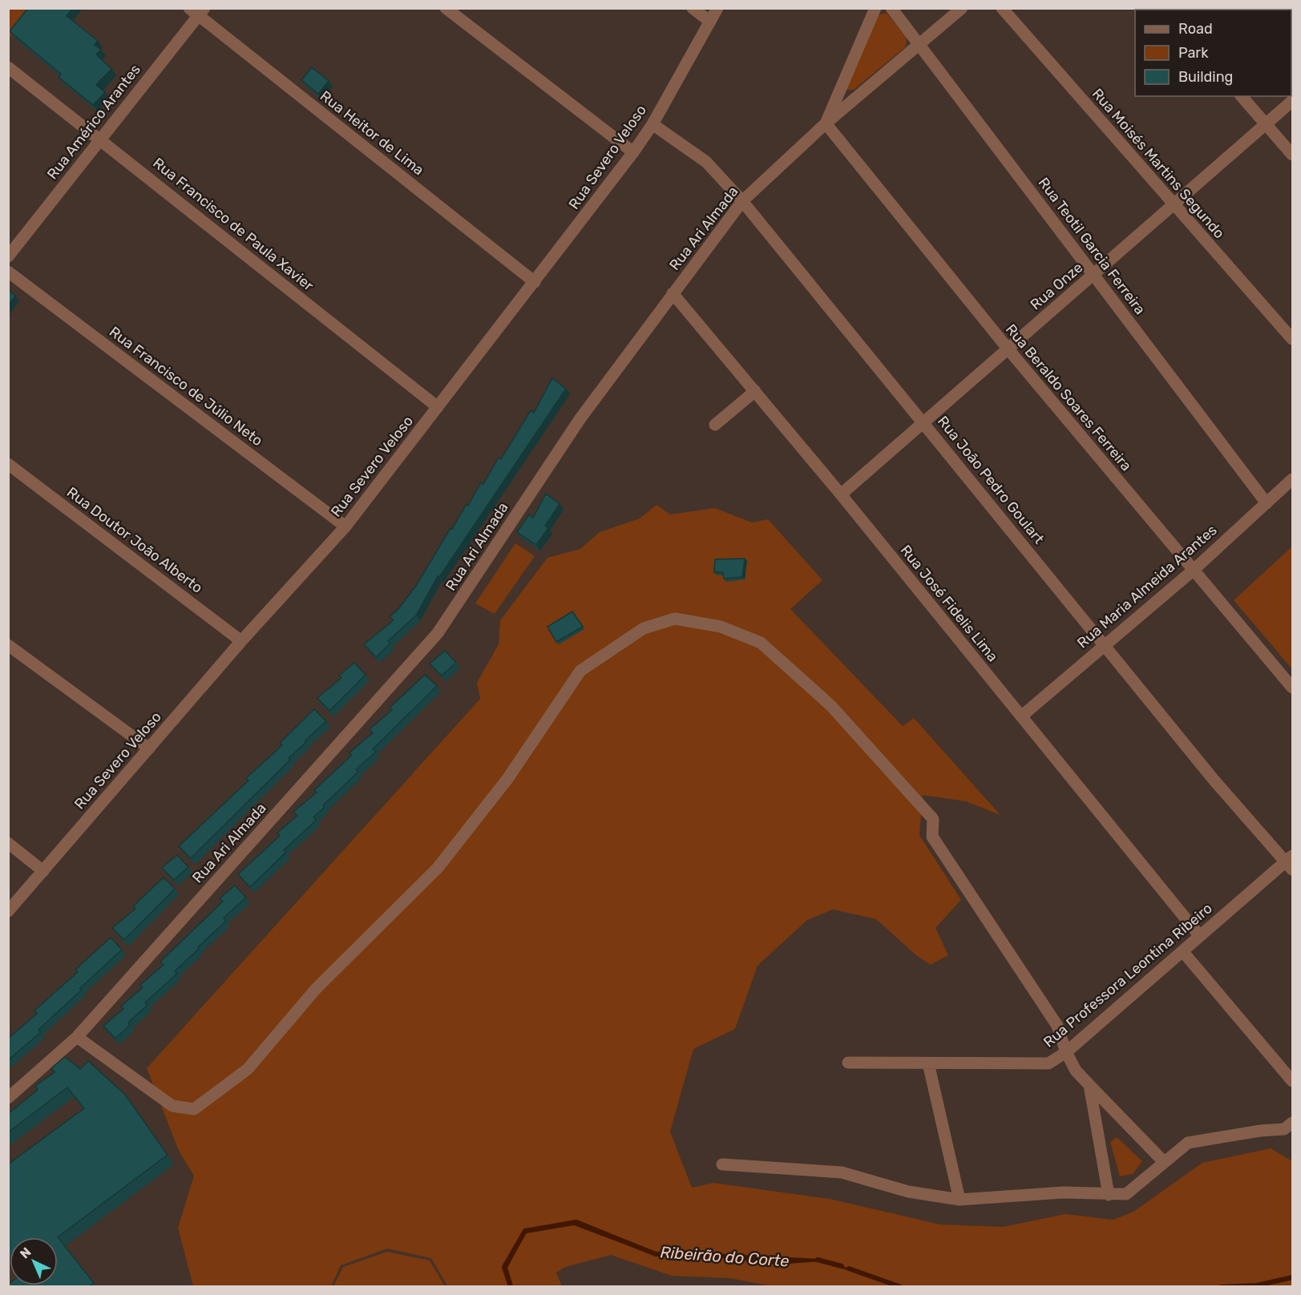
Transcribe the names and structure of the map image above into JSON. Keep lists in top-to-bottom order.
{
  "streets": {
    "street": [
      "Rua Américo Arantes",
      "Rua Heitor de Lima",
      "Rua Severo Veloso",
      "Rua Moisés Martins Segundo",
      "Rua Francisco de Paula Xavier",
      "Rua Ari Almada",
      "Rua Teotil Garcia Ferreira",
      "Rua Onze",
      "Rua Francisco de Júlio Neto",
      "Rua Beraldo Soares Ferreira",
      "Rua João Pedro Goulart",
      "Rua Doutor João Alberto",
      "Rua Maria Almeida Arantes",
      "Rua José Fidelis Lima",
      "Rua Professora Leontina Ribeiro"
    ]
  },
  "crossings": [
    ["Rua Américo Arantes", "Rua Heitor de Lima"],
    ["Rua Américo Arantes", "Rua Francisco de Paula Xavier"],
    ["Rua Heitor de Lima", "Rua Severo Veloso"],
    ["Rua Severo Veloso", "Rua Francisco de Paula Xavier"],
    ["Rua Severo Veloso", "Rua Francisco de Júlio Neto"],
    ["Rua Severo Veloso", "Rua João Pedro Goulart"],
    ["Rua Severo Veloso", "Rua Doutor João Alberto"],
    ["Rua Moisés Martins Segundo", "Rua Onze"],
    ["Rua Ari Almada", "Rua Teotil Garcia Ferreira"],
    ["Rua Ari Almada", "Rua Beraldo Soares Ferreira"],
    ["Rua Ari Almada", "Rua João Pedro Goulart"],
    ["Rua Ari Almada", "Rua José Fidelis Lima"],
    ["Rua Teotil Garcia Ferreira", "Rua Onze"],
    ["Rua Teotil Garcia Ferreira", "Rua Maria Almeida Arantes"],
    ["Rua Onze", "Rua Beraldo Soares Ferreira"],
    ["Rua Onze", "Rua João Pedro Goulart"],
    ["Rua Onze", "Rua José Fidelis Lima"],
    ["Rua Beraldo Soares Ferreira", "Rua Maria Almeida Arantes"],
    ["Rua João Pedro Goulart", "Rua Maria Almeida Arantes"],
    ["Rua João Pedro Goulart", "Rua Professora Leontina Ribeiro"],
    ["Rua Maria Almeida Arantes", "Rua José Fidelis Lima"],
    ["Rua José Fidelis Lima", "Rua Professora Leontina Ribeiro"]
  ],
  "water": ["Ribeirão do Corte"],
  "legend": ["Road", "Park", "Building"],
  "north": "top left"
}
